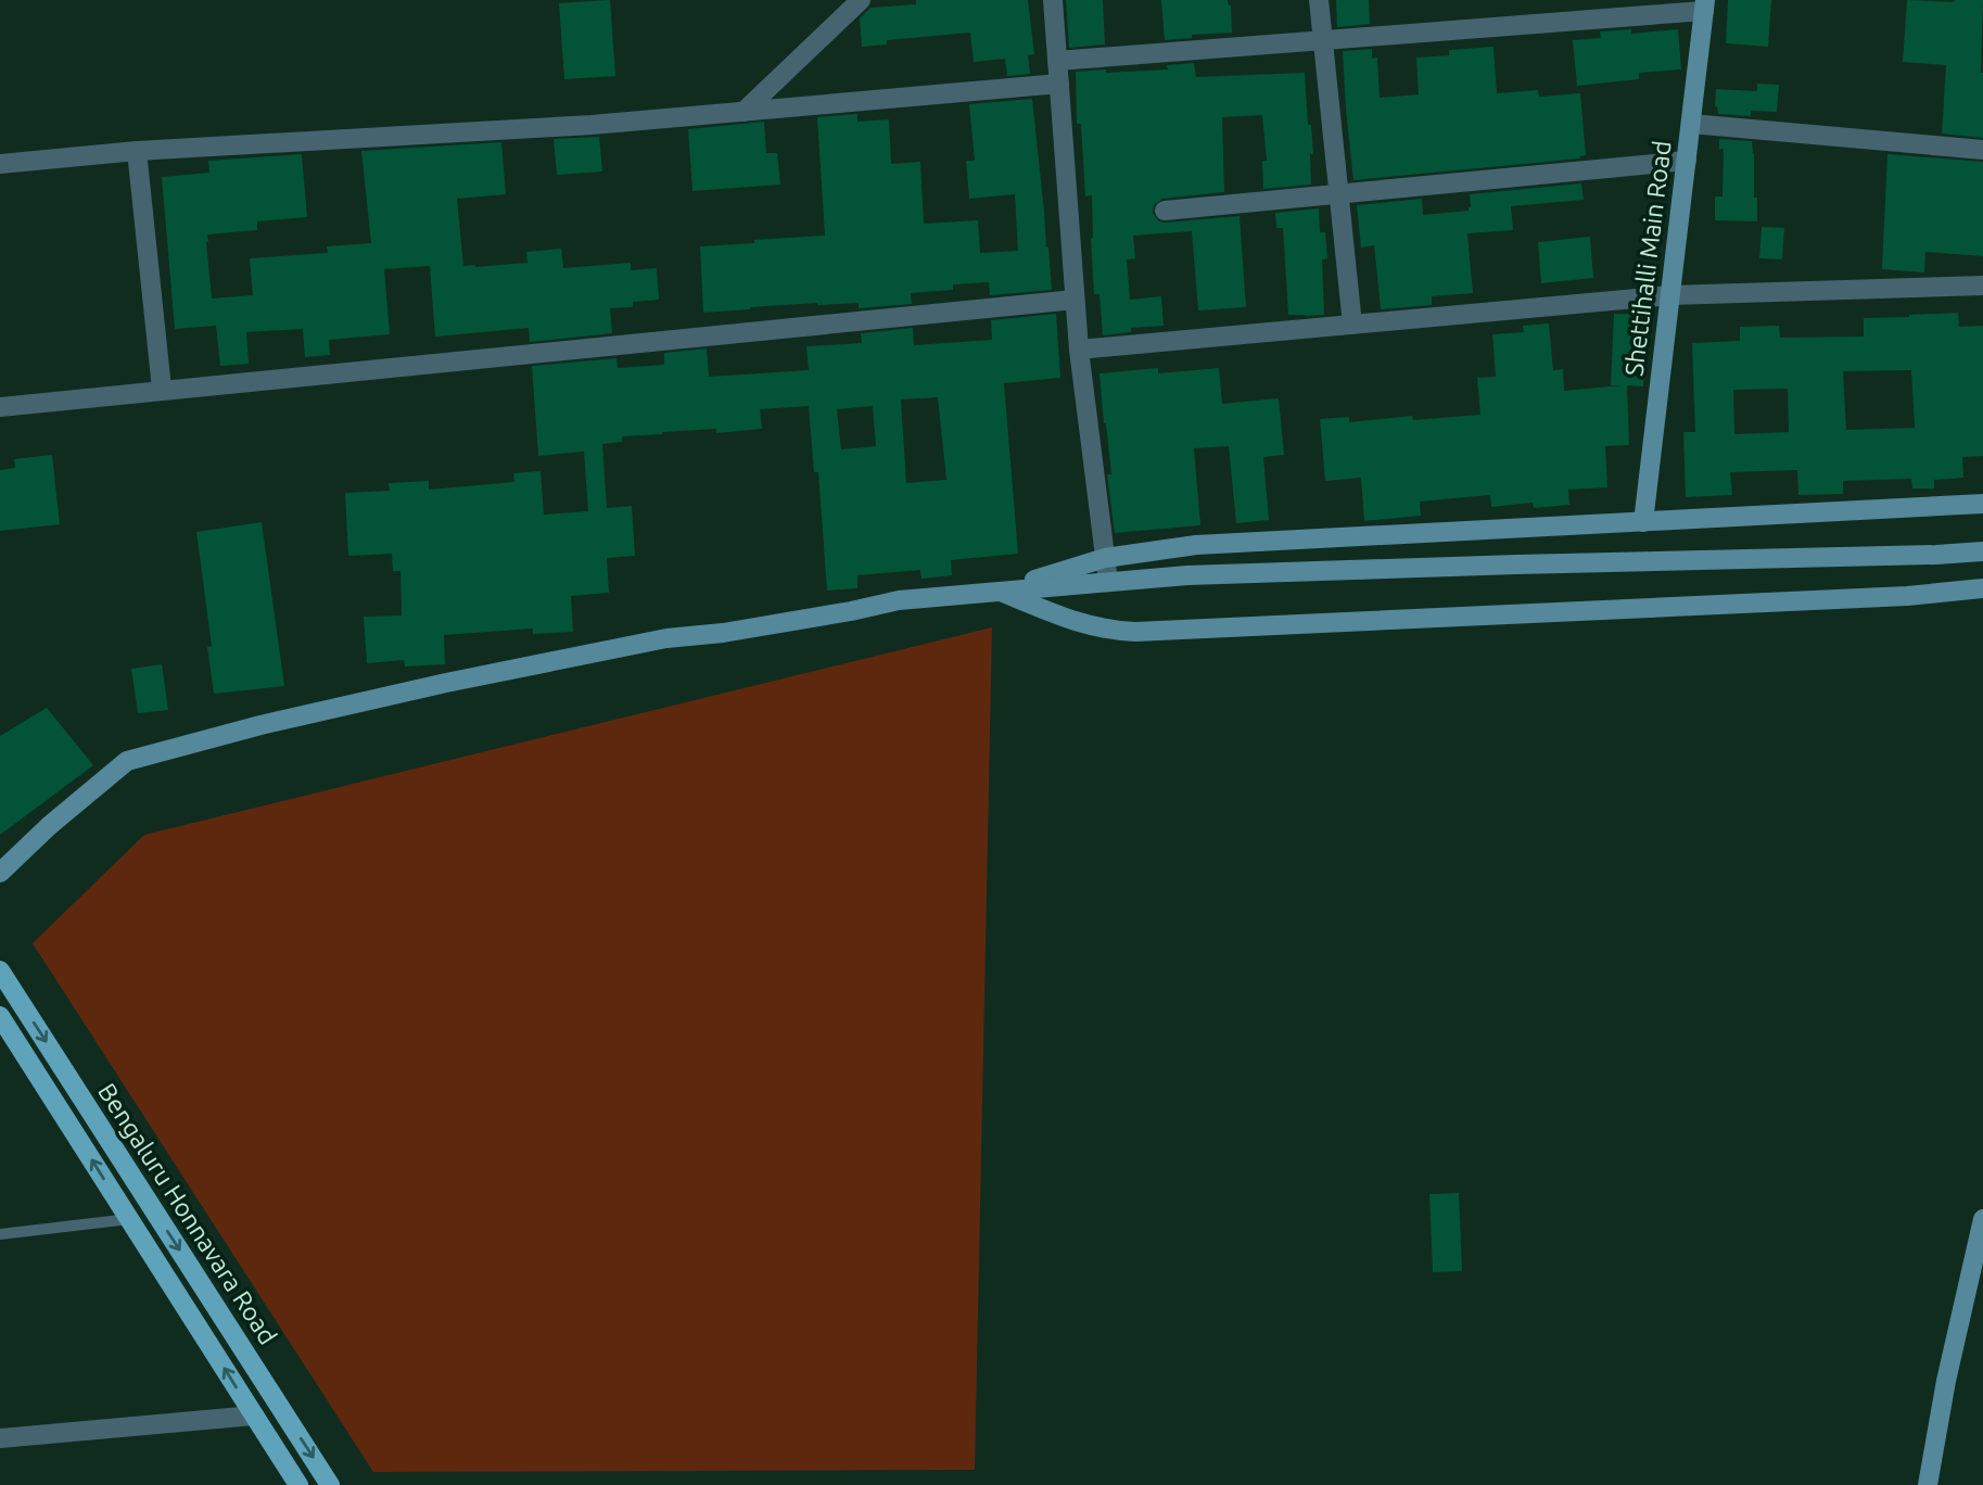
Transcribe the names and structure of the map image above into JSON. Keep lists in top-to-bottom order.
{
  "streets": {
    "main road": ["Bengaluru Honnavara Road"],
    "street": ["Shettihalli Main Road"]
  }
}
